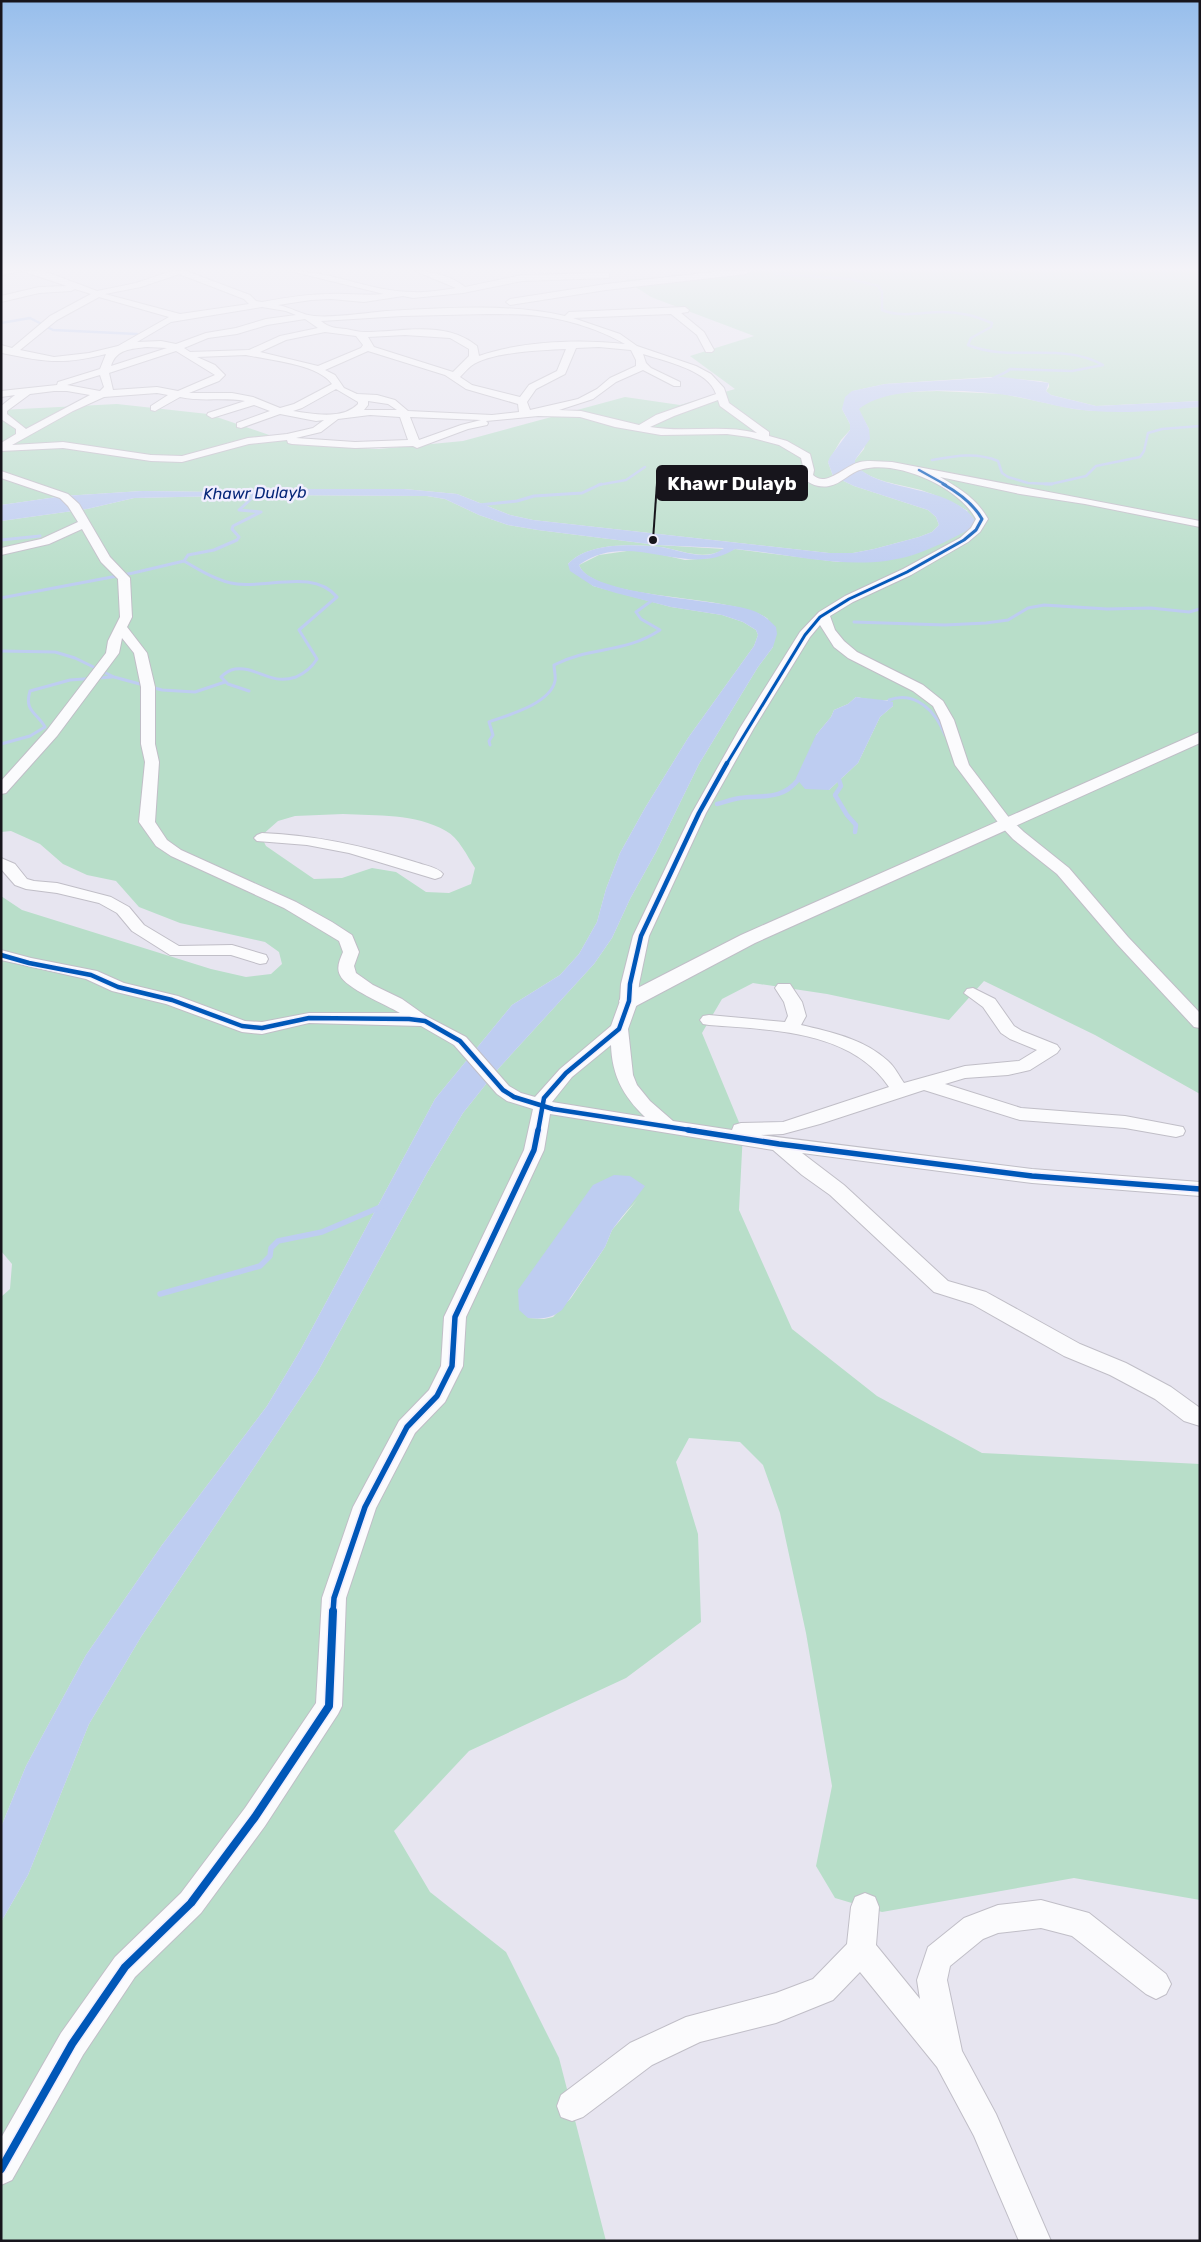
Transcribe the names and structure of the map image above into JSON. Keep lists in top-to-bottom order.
{
  "water": ["Khawr Dulayb"],
  "places": ["Khawr Dulayb"]
}
